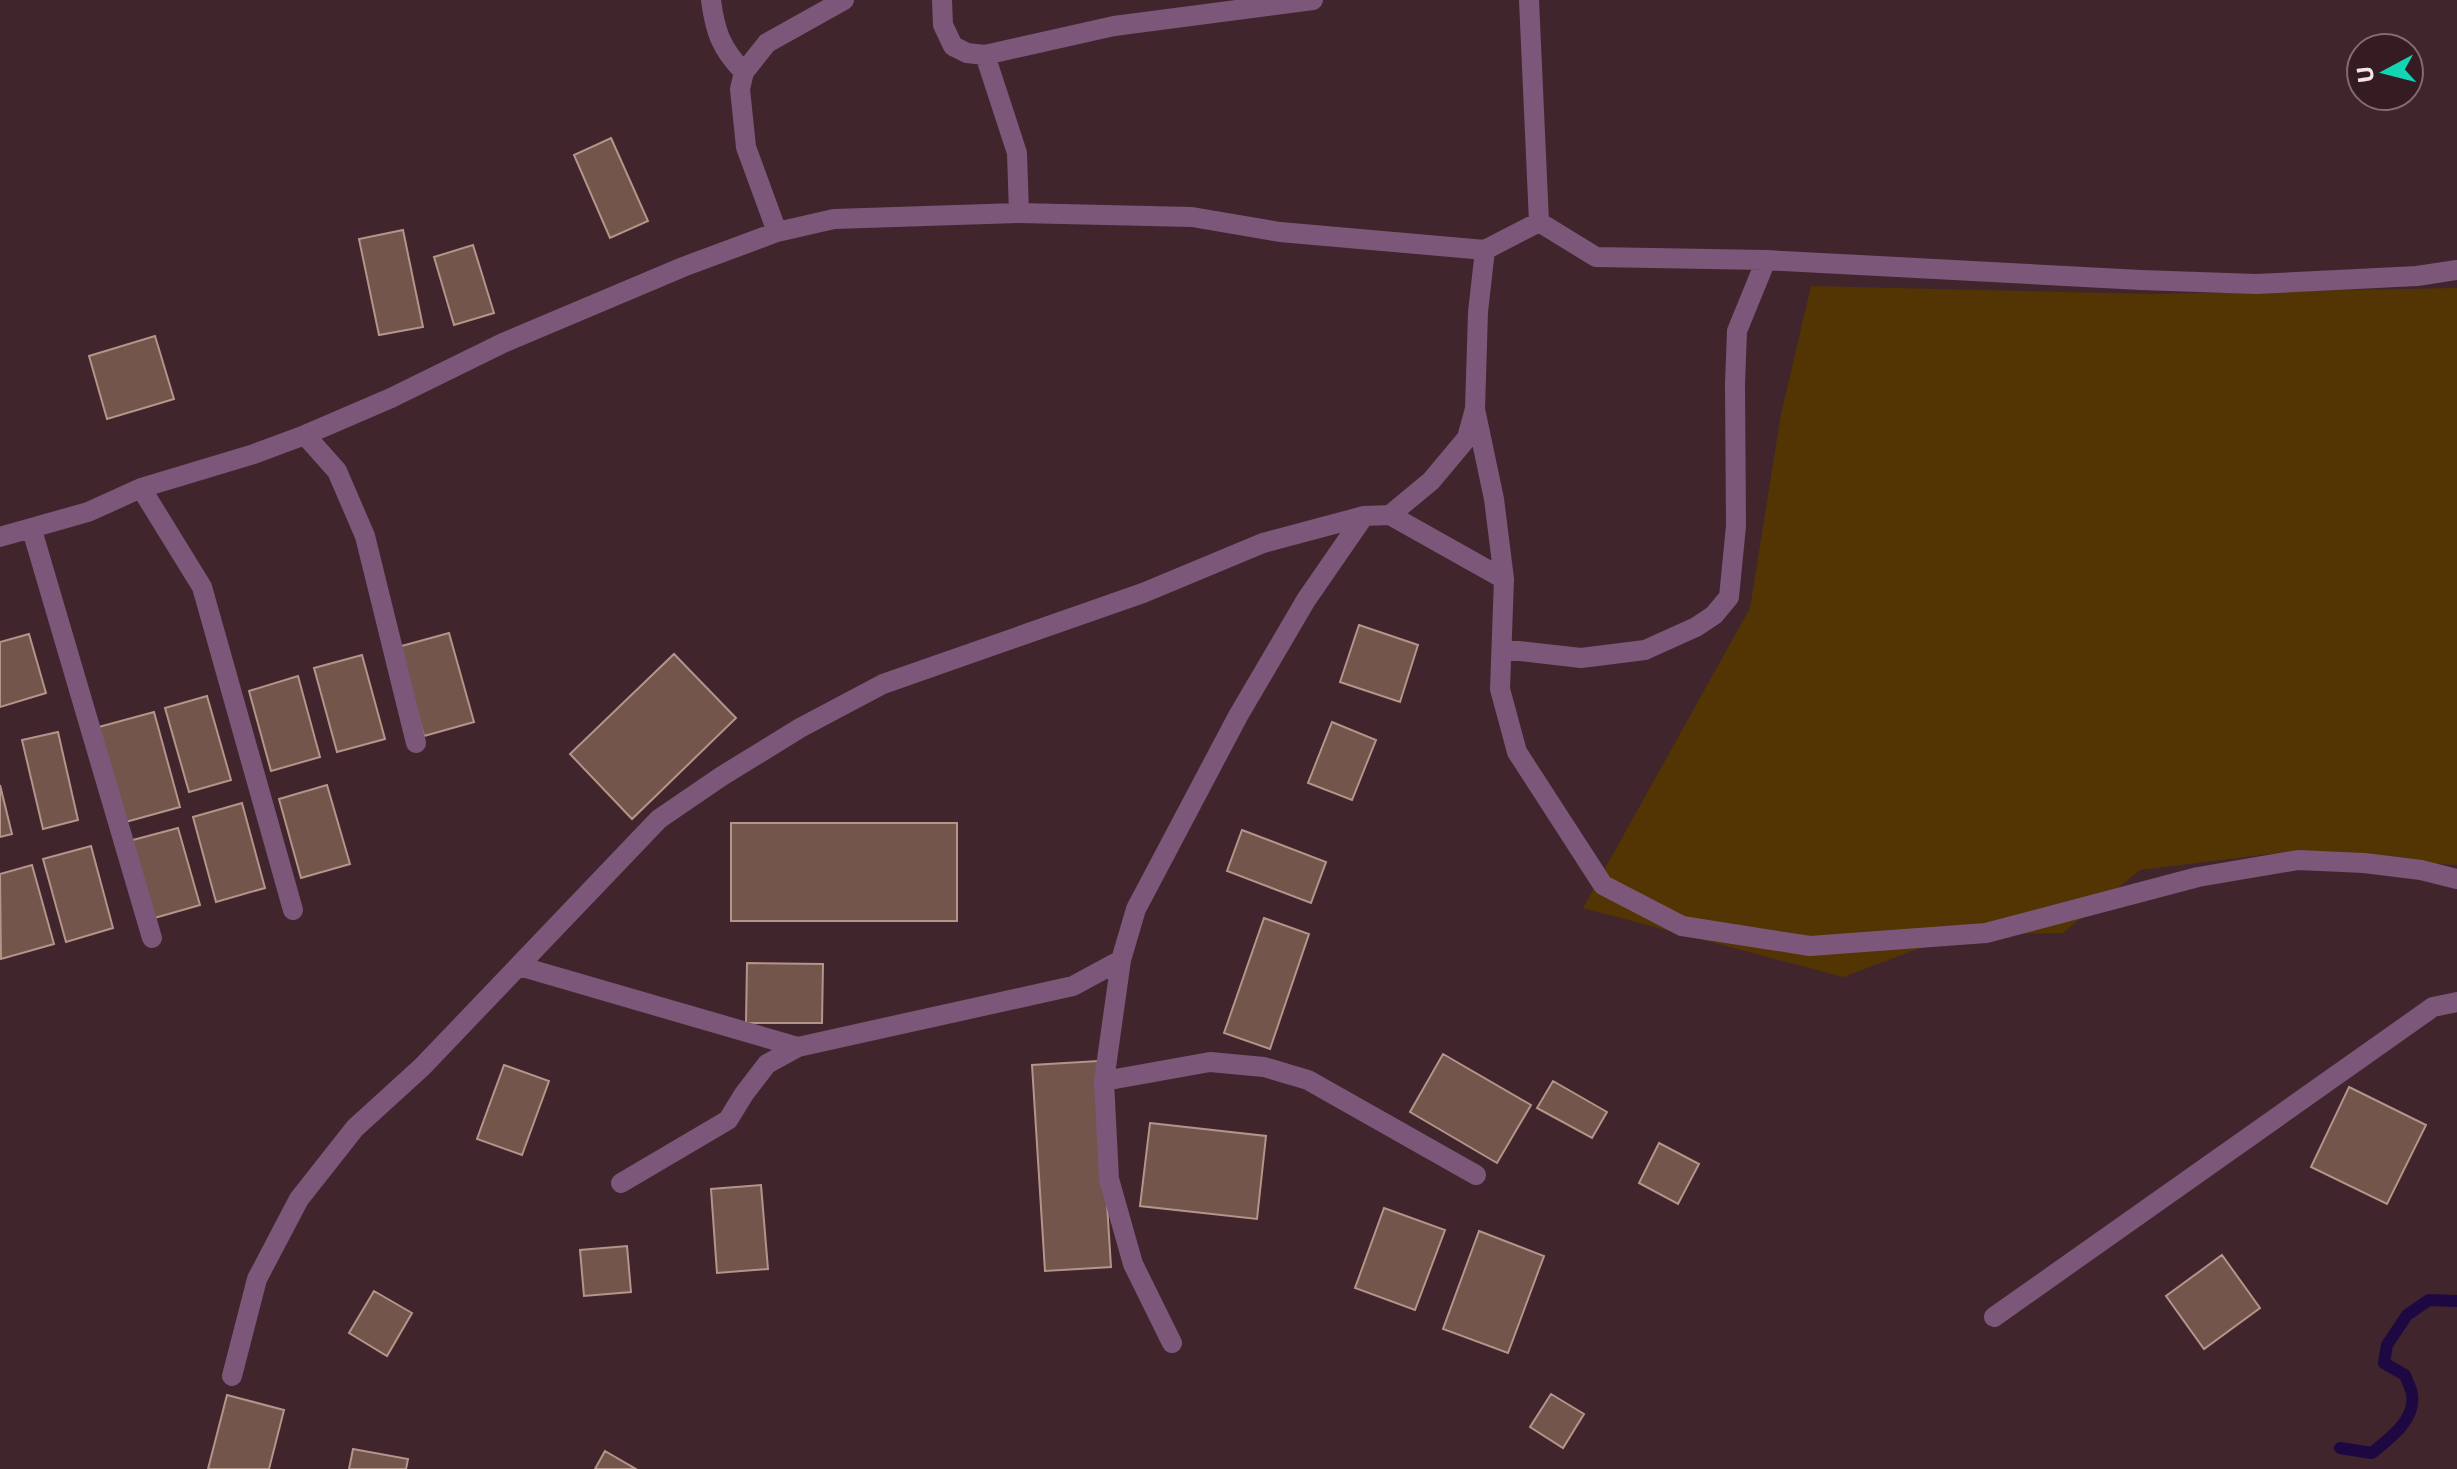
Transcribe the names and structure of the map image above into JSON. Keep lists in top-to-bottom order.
{
  "north": "left"
}
